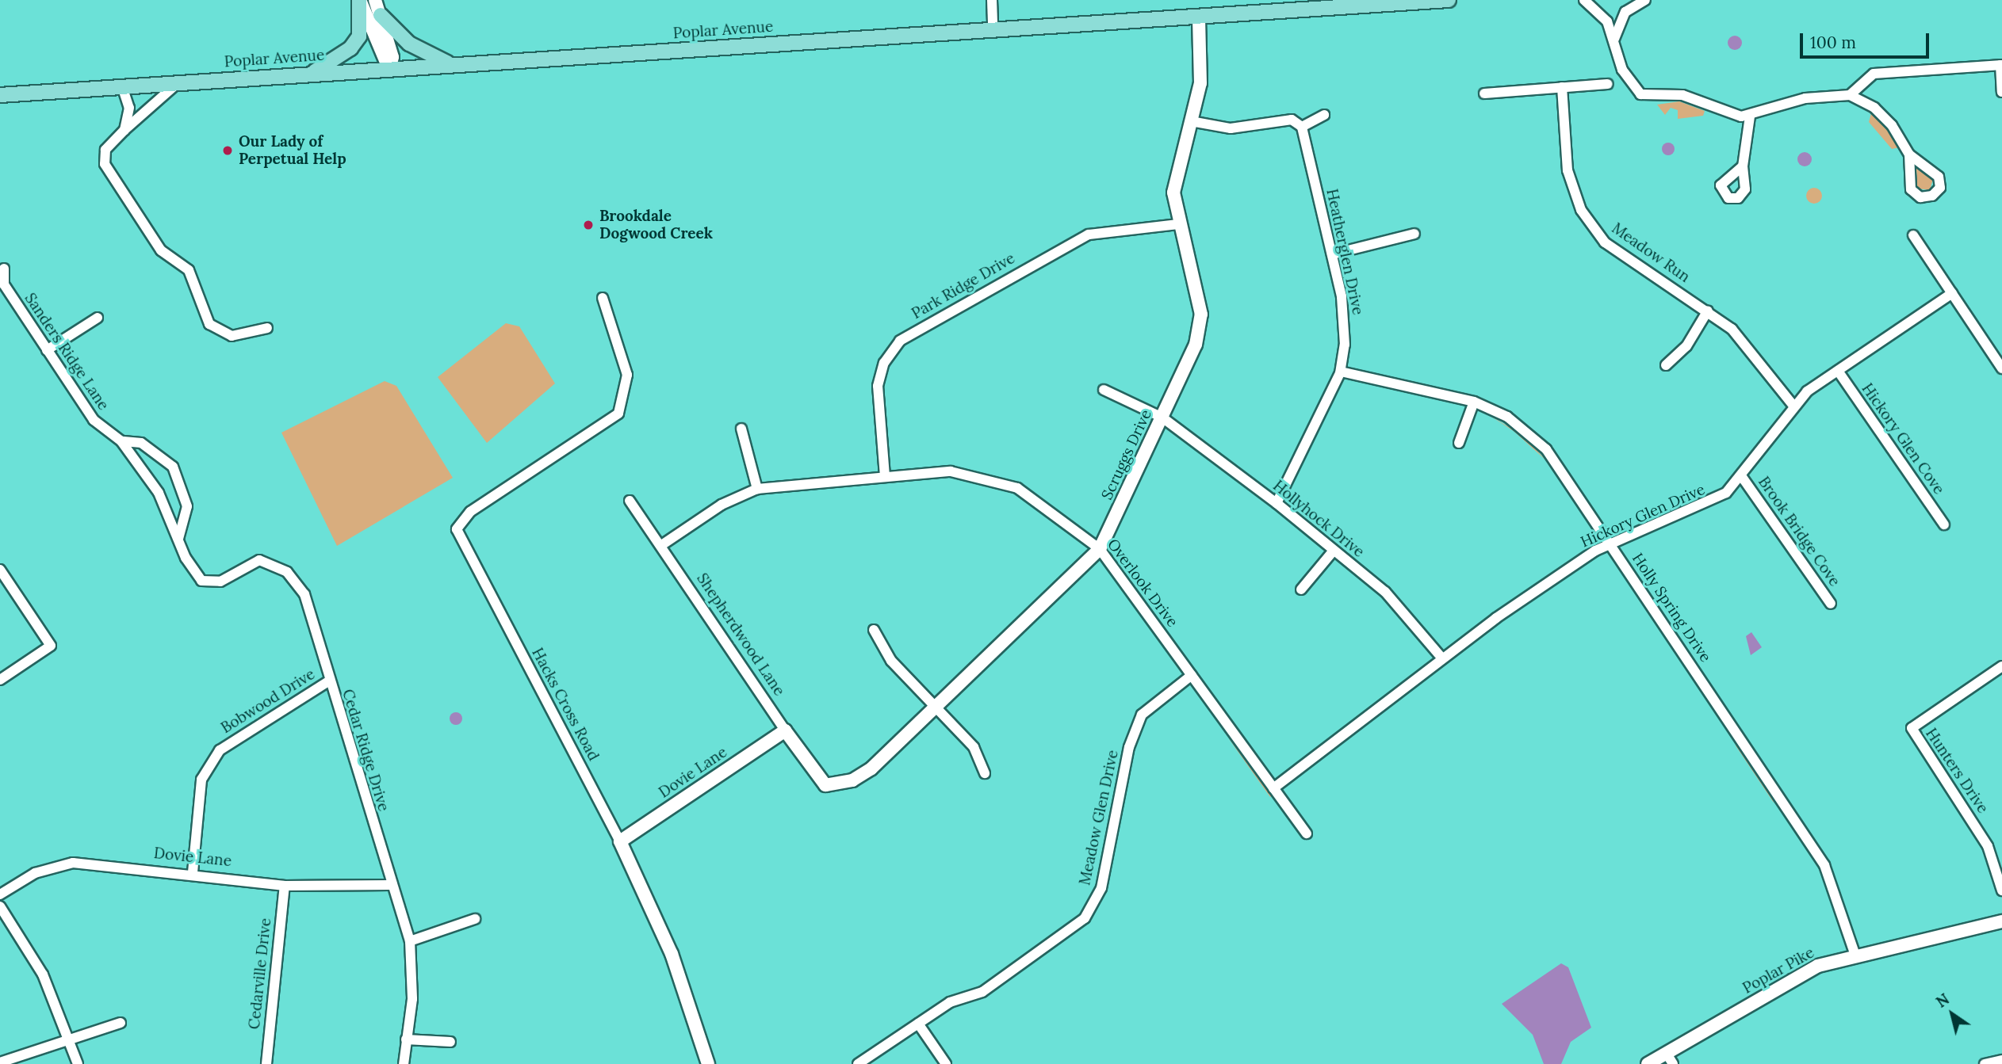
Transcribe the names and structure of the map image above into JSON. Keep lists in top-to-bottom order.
{
  "streets": {
    "main road": ["Poplar Avenue"],
    "street": [
      "Heatherglen Drive",
      "Meadow Run",
      "Park Ridge Drive",
      "Sanders Ridge Lane",
      "Hickory Glen Cove",
      "Scruggs Drive",
      "Hickory Glen Drive",
      "Hollyhock Drive",
      "Brook Bridge Cove",
      "Overlook Drive",
      "Holly Spring Drive",
      "Shepherdwood Lane",
      "Bobwood Drive",
      "Hacks Cross Road",
      "Cedar Ridge Drive",
      "Hunters Drive",
      "Dovie Lane",
      "Meadow Glen Drive",
      "Poplar Pike",
      "Cedarville Drive"
    ]
  },
  "crossings": [
    ["Poplar Avenue", "Scruggs Drive"],
    ["Heatherglen Drive", "Hollyhock Drive"],
    ["Heatherglen Drive", "Holly Spring Drive"],
    ["Meadow Run", "Hickory Glen Drive"],
    ["Park Ridge Drive", "Scruggs Drive"],
    ["Park Ridge Drive", "Overlook Drive"],
    ["Sanders Ridge Lane", "Cedar Ridge Drive"],
    ["Hickory Glen Cove", "Hickory Glen Drive"],
    ["Scruggs Drive", "Hollyhock Drive"],
    ["Scruggs Drive", "Overlook Drive"],
    ["Scruggs Drive", "Shepherdwood Lane"],
    ["Hickory Glen Drive", "Hollyhock Drive"],
    ["Hickory Glen Drive", "Brook Bridge Cove"],
    ["Hickory Glen Drive", "Overlook Drive"],
    ["Hickory Glen Drive", "Holly Spring Drive"],
    ["Overlook Drive", "Shepherdwood Lane"],
    ["Overlook Drive", "Meadow Glen Drive"],
    ["Holly Spring Drive", "Poplar Pike"],
    ["Shepherdwood Lane", "Dovie Lane"],
    ["Bobwood Drive", "Cedar Ridge Drive"],
    ["Bobwood Drive", "Dovie Lane"],
    ["Hacks Cross Road", "Dovie Lane"],
    ["Cedar Ridge Drive", "Dovie Lane"],
    ["Dovie Lane", "Cedarville Drive"]
  ],
  "places": ["Our Lady of Perpetual Help", "Brookdale Dogwood Creek"],
  "scale_bar": "100 m",
  "north": "top left"
}
